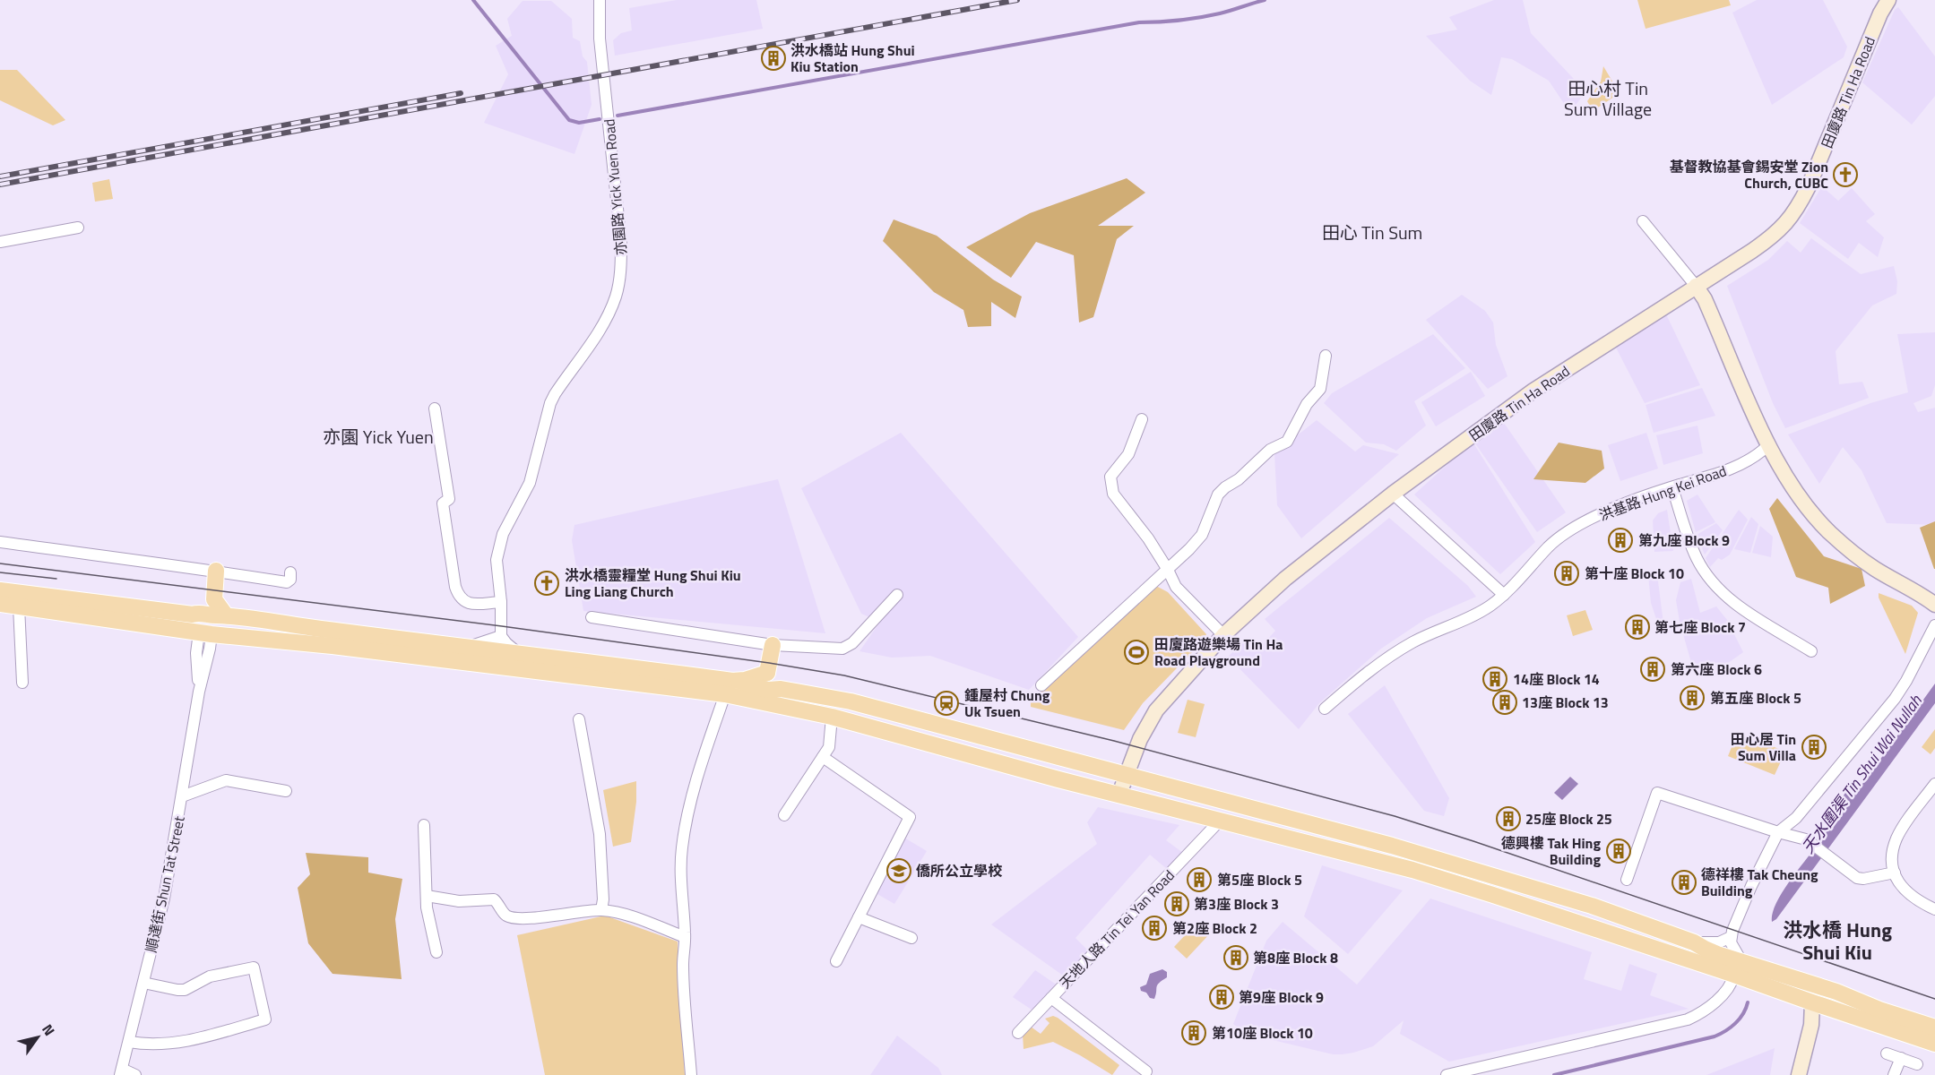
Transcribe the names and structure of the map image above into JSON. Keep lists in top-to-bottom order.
{
  "streets": {
    "street": [
      "田廈路 Tin Ha Road",
      "亦園路 Yick Yuen Road",
      "洪基路 Hung Kei Road",
      "順達街 Shun Tat Street",
      "天地人路 Tin Tei Yan Road"
    ]
  },
  "districts": [
    "田心村 Tin Sum Village",
    "田心 Tin Sum",
    "亦園 Yick Yuen",
    "洪水橋 Hung Shui Kiu"
  ],
  "water": ["天水圍渠 Tin Shui Wai Nullah"],
  "places": {
    "building": [
      "洪水橋站 Hung Shui Kiu Station",
      "第九座 Block 9",
      "第十座 Block 10",
      "第七座 Block 7",
      "第六座 Block 6",
      "14座 Block 14",
      "第五座 Block 5",
      "13座 Block 13",
      "田心居 Tin Sum Villa",
      "25座 Block 25",
      "德興樓 Tak Hing Building",
      "第5座 Block 5",
      "德祥樓 Tak Cheung Building",
      "第3座 Block 3",
      "第2座 Block 2",
      "第8座 Block 8",
      "第9座 Block 9",
      "第10座 Block 10"
    ],
    "church": ["基督教協基會錫安堂 Zion Church, CUBC", "洪水橋靈糧堂 Hung Shui Kiu Ling Liang Church"],
    "sports": ["田廈路遊樂場 Tin Ha Road Playground"],
    "station": ["鍾屋村 Chung Uk Tsuen"],
    "school or university": ["僑所公立學校"]
  },
  "north": "top right"
}
